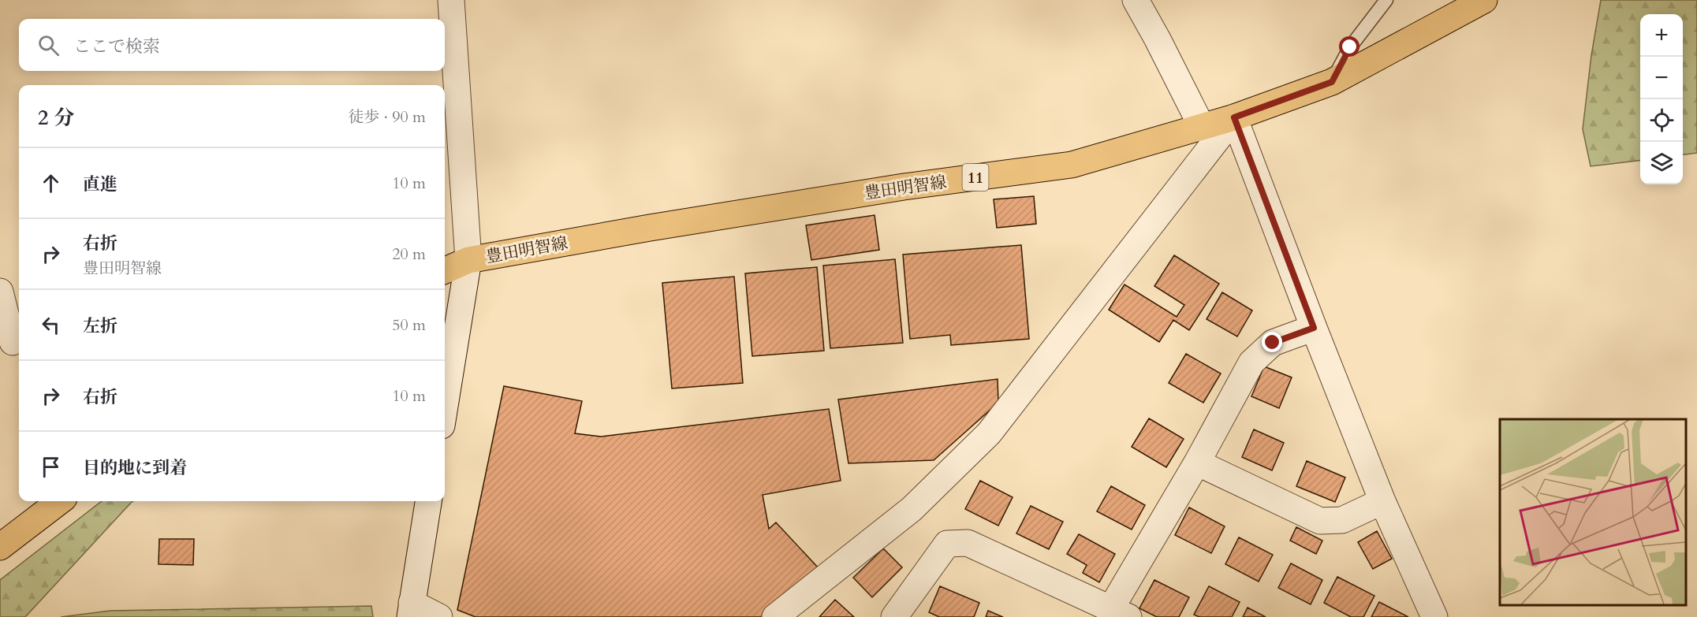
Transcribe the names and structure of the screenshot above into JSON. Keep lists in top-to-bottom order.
{
  "streets": {
    "main road": ["11", "豊田明智線"]
  },
  "page": {
    "map_buttons": ["+", "−"],
    "search": "ここで検索",
    "heading": ["2 分", "徒歩 · 90 m"],
    "list": [
      ["直進", "10 m"],
      ["右折", "豊田明智線", "20 m"],
      ["左折", "50 m"],
      ["右折", "10 m"],
      "目的地に到着"
    ]
  }
}
